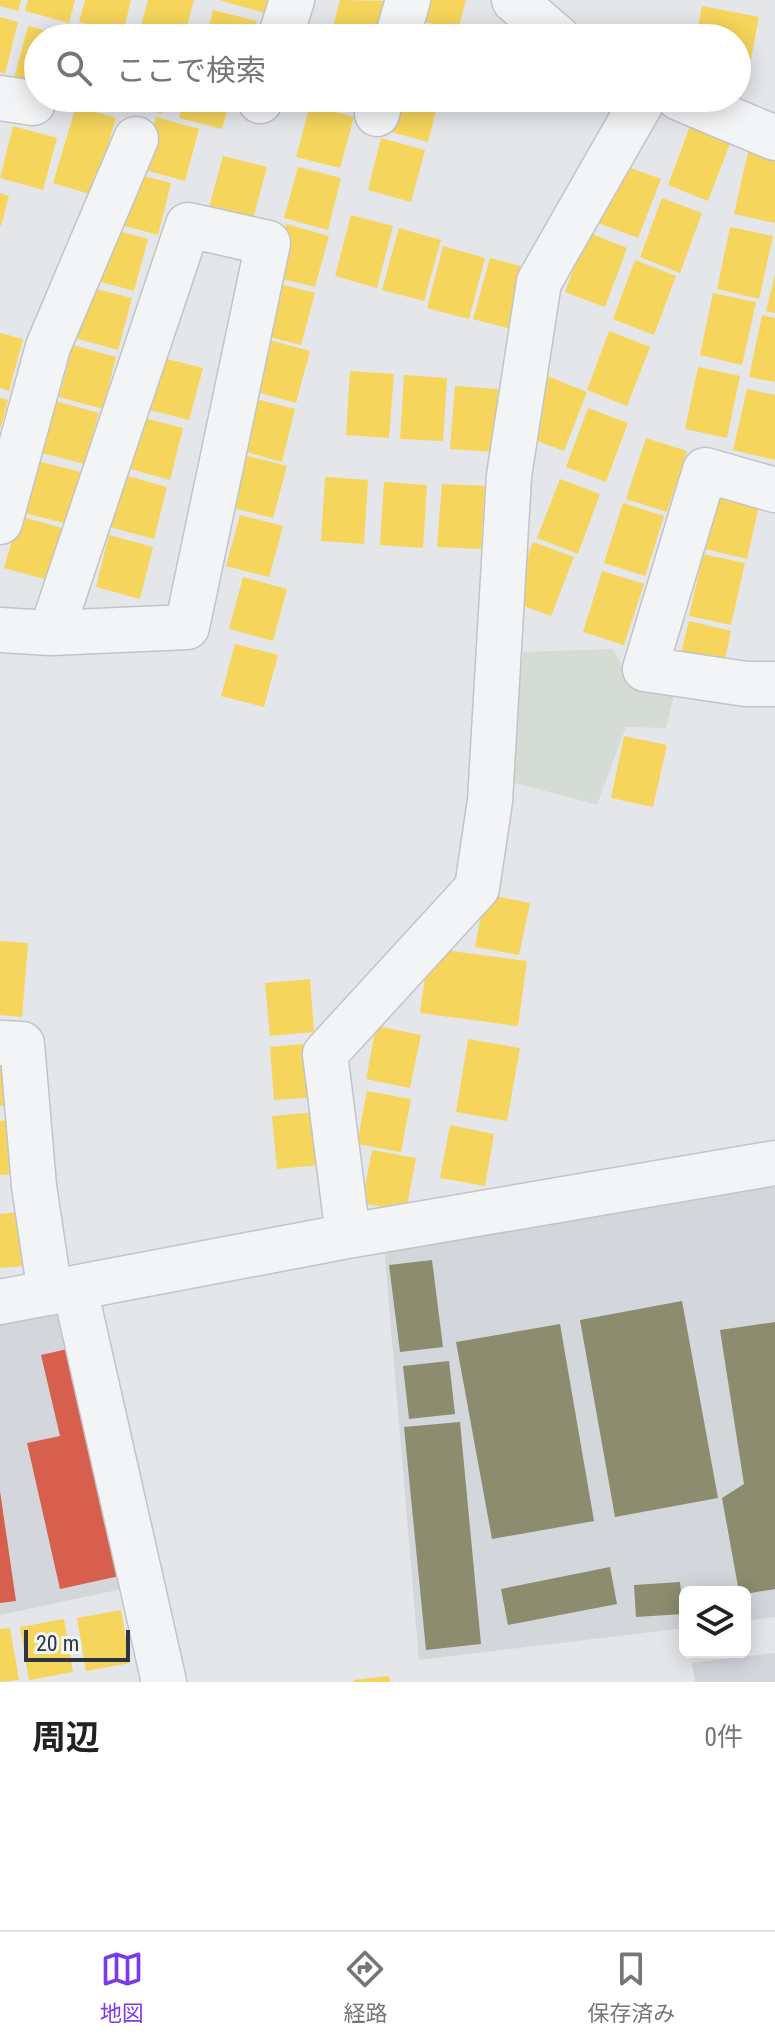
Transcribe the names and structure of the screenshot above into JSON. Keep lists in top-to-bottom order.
{
  "scale_bar": "20 m",
  "page": {
    "search": "ここで検索",
    "scale": "20 m",
    "heading": ["周辺", "0件"],
    "nav": ["地図", "経路", "保存済み"]
  }
}
